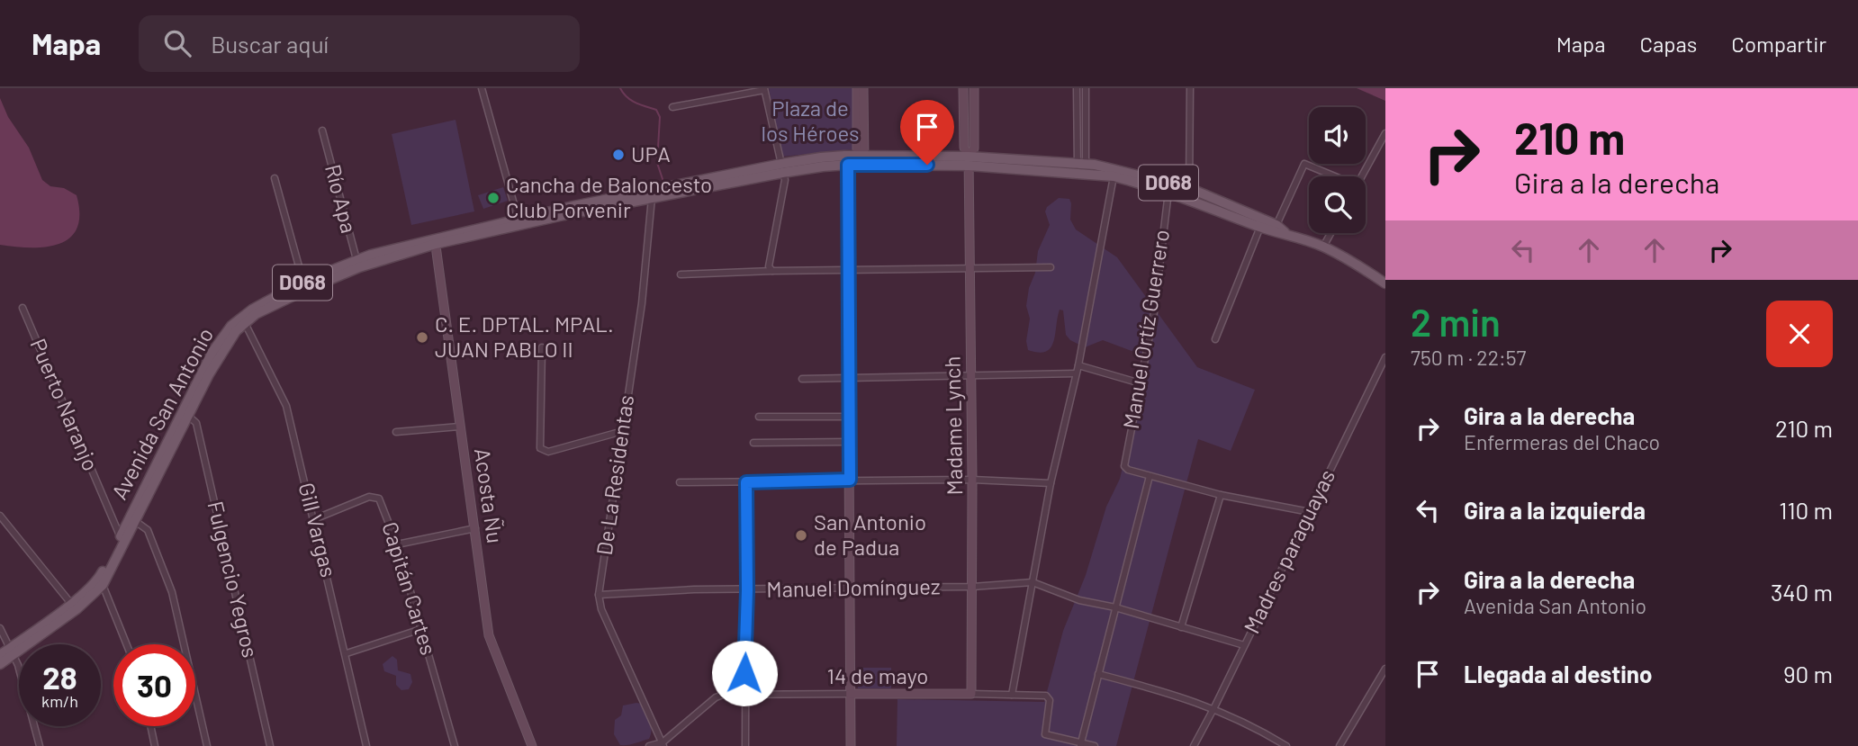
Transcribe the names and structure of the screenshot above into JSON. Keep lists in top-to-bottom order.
{
  "streets": {
    "main road": ["D068", "Avenida San Antonio"],
    "street": [
      "Río Apa",
      "Manuel Ortíz Guerrero",
      "Puerto Naranjo",
      "Madame Lynch",
      "De La Residentas",
      "Acosta Ñu",
      "Gill Vargas",
      "Madres paraguayas",
      "Fulgencio Yegros",
      "Capitán Cartes",
      "Manuel Domínguez",
      "14 de mayo"
    ]
  },
  "crossings": [
    ["Río Apa", "Avenida San Antonio"],
    ["Manuel Ortíz Guerrero", "Avenida San Antonio"],
    ["Puerto Naranjo", "Avenida San Antonio"],
    ["Avenida San Antonio", "Madame Lynch"],
    ["Avenida San Antonio", "De La Residentas"],
    ["Avenida San Antonio", "Acosta Ñu"],
    ["Avenida San Antonio", "Gill Vargas"],
    ["Avenida San Antonio", "Fulgencio Yegros"],
    ["Madame Lynch", "Manuel Domínguez"],
    ["Madame Lynch", "14 de mayo"],
    ["De La Residentas", "Manuel Domínguez"],
    ["De La Residentas", "14 de mayo"],
    ["Gill Vargas", "Capitán Cartes"]
  ],
  "parks": ["Plaza de los Héroes"],
  "places": [
    "UPA",
    "Cancha de Baloncesto Club Porvenir",
    "C. E. DPTAL. MPAL. JUAN PABLO II",
    "San Antonio de Padua"
  ],
  "page": {
    "header": "Mapa",
    "search": "Buscar aquí",
    "nav": ["Mapa", "Capas", "Compartir"],
    "turn": ["210 m", "Gira a la derecha"],
    "heading": ["2 min", "750 m · 22:57"],
    "list": [
      {
        "name": "Gira a la derecha",
        "note": "Enfermeras del Chaco",
        "value": "210 m"
      },
      {
        "name": "Gira a la izquierda",
        "value": "110 m"
      },
      {
        "name": "Gira a la derecha",
        "note": "Avenida San Antonio",
        "value": "340 m"
      },
      {
        "name": "Llegada al destino",
        "value": "90 m"
      }
    ],
    "speed": "28 km/h",
    "limit": "30"
  }
}
